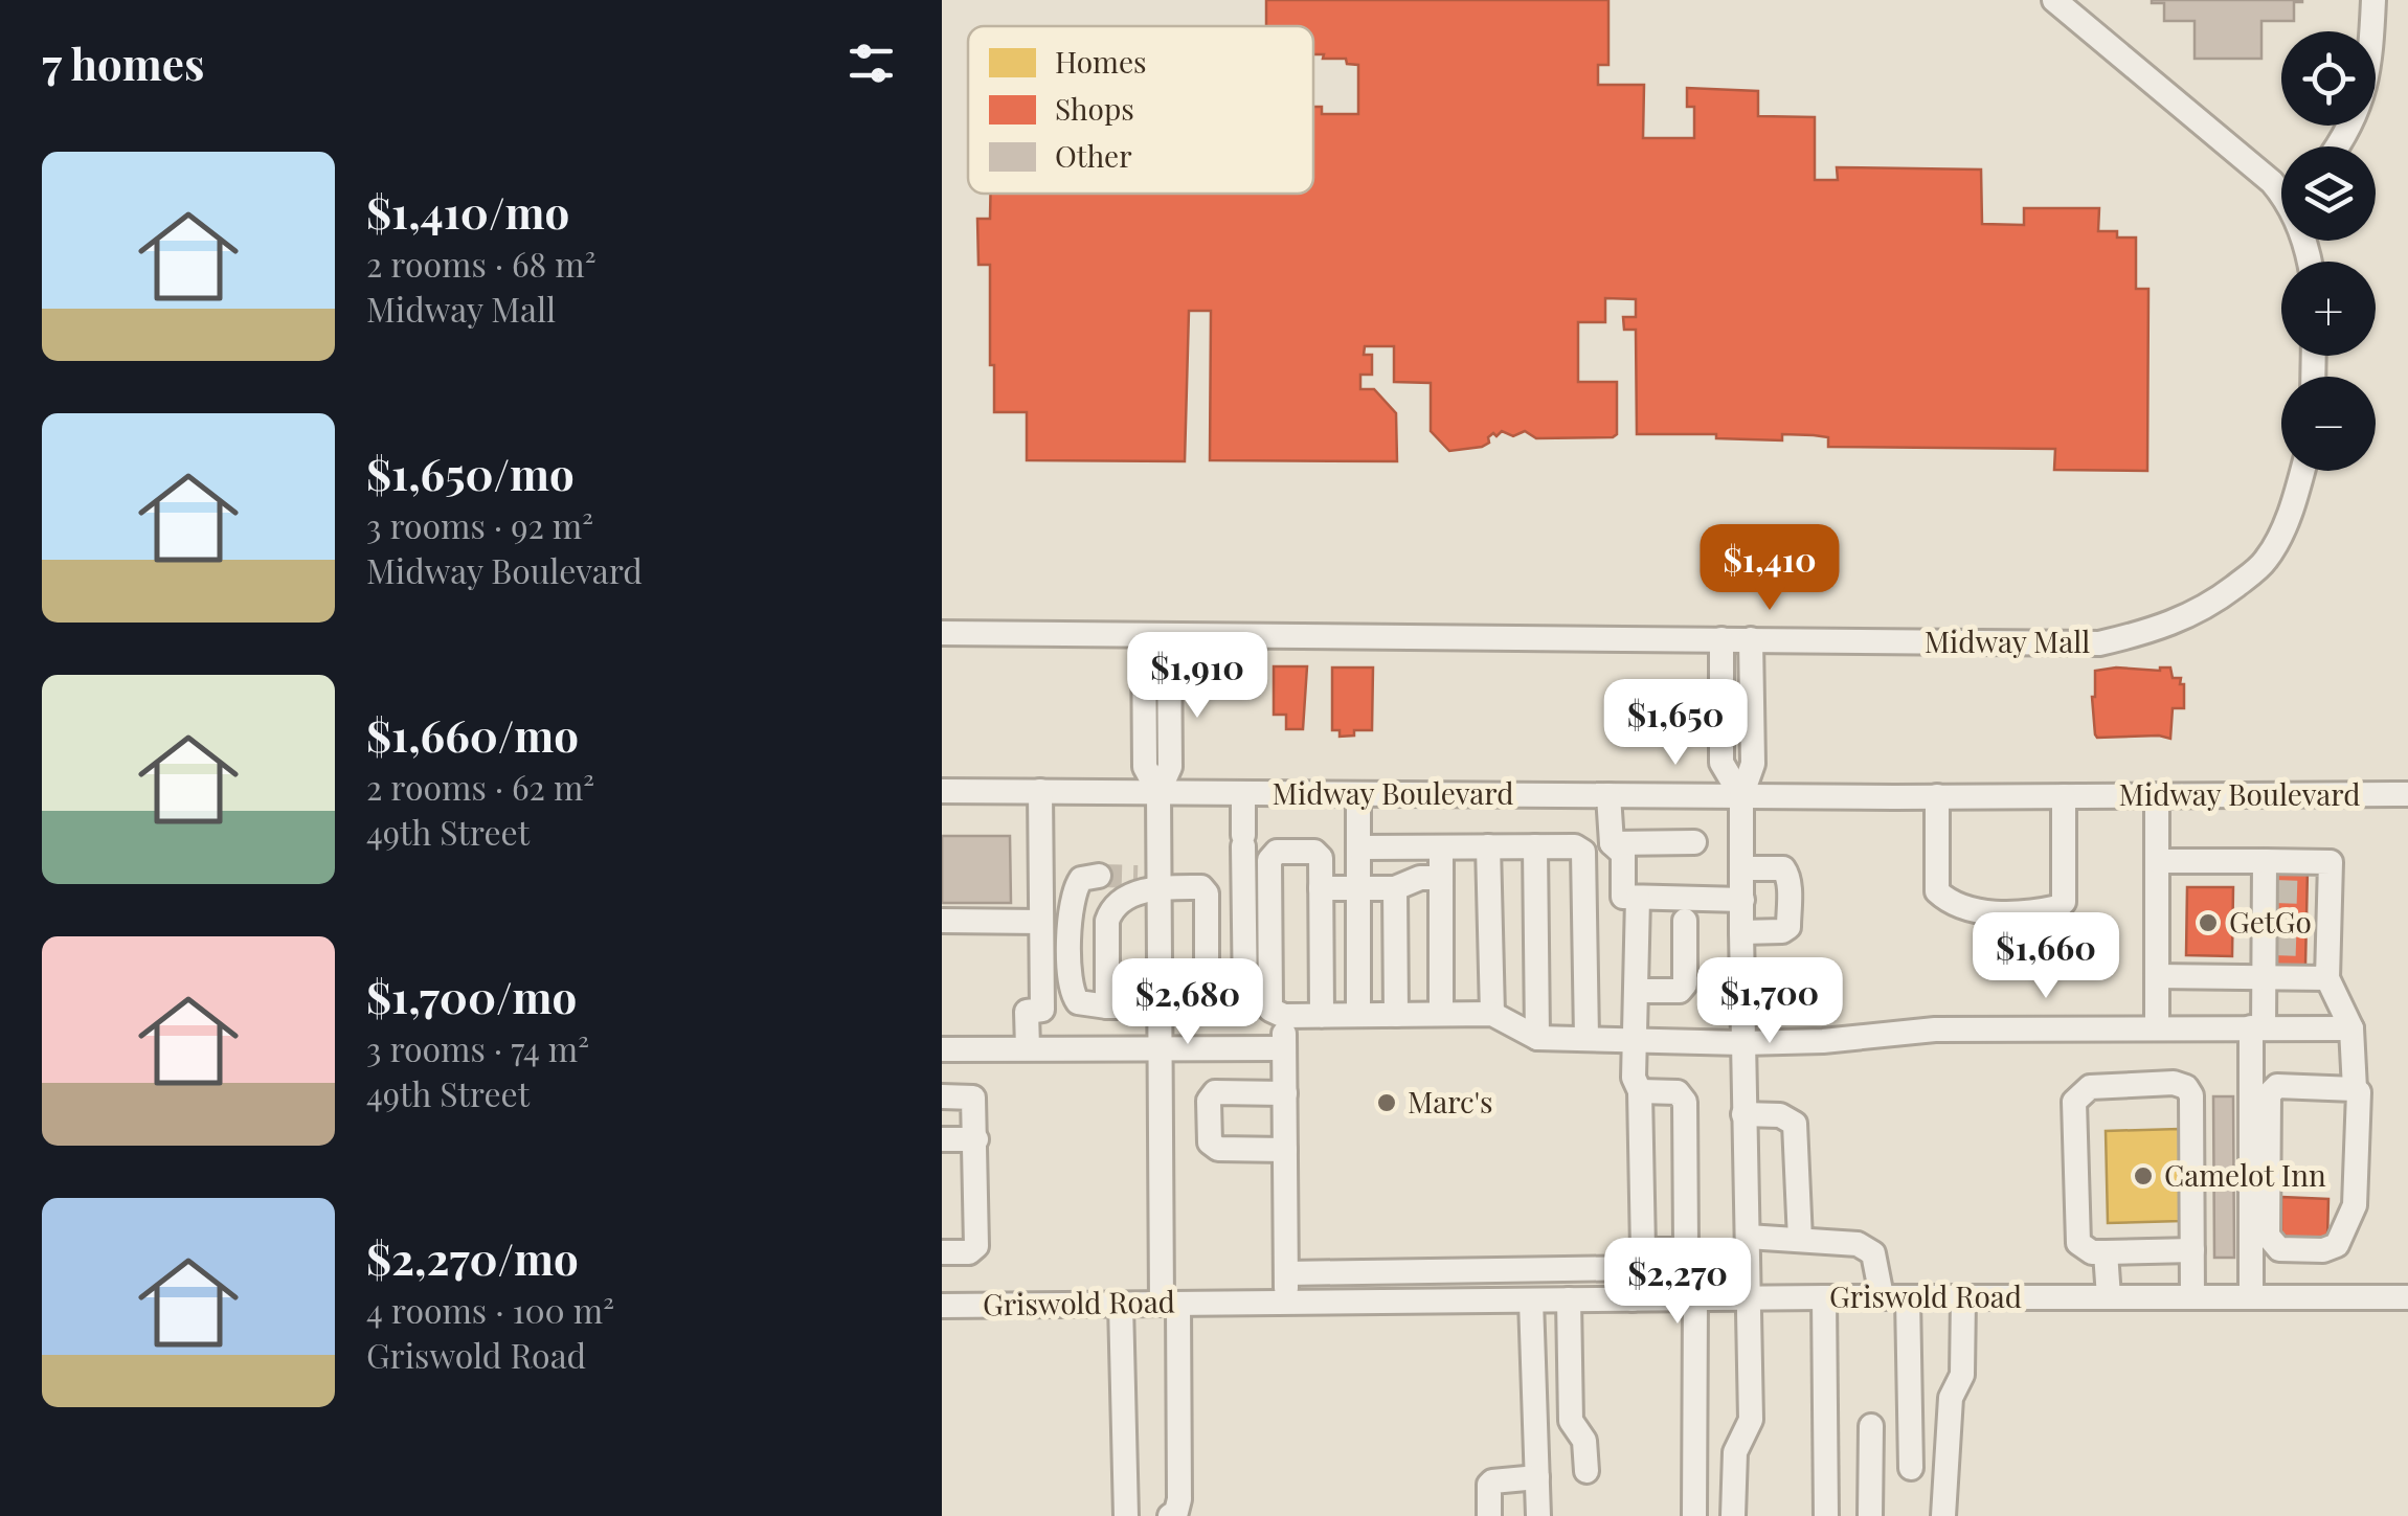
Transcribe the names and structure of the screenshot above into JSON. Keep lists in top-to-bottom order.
{
  "streets": {
    "street": ["Midway Mall", "Midway Boulevard", "Griswold Road"]
  },
  "places": ["GetGo", "Marc's", "Camelot Inn"],
  "legend": ["Homes", "Shops", "Other"],
  "page": {
    "heading": "7 homes",
    "map_buttons": ["+", "−"],
    "list": [
      {
        "name": "$1,410/mo",
        "note": "2 rooms · 68 m² · Midway Mall"
      },
      {
        "name": "$1,650/mo",
        "note": "3 rooms · 92 m² · Midway Boulevard"
      },
      {
        "name": "$1,660/mo",
        "note": "2 rooms · 62 m² · 49th Street"
      },
      {
        "name": "$1,700/mo",
        "note": "3 rooms · 74 m² · 49th Street"
      },
      {
        "name": "$2,270/mo",
        "note": "4 rooms · 100 m² · Griswold Road"
      }
    ],
    "price": [
      "$1,410",
      "$1,910",
      "$1,650",
      "$1,660",
      "$1,700",
      "$2,680",
      "$2,270"
    ]
  }
}
